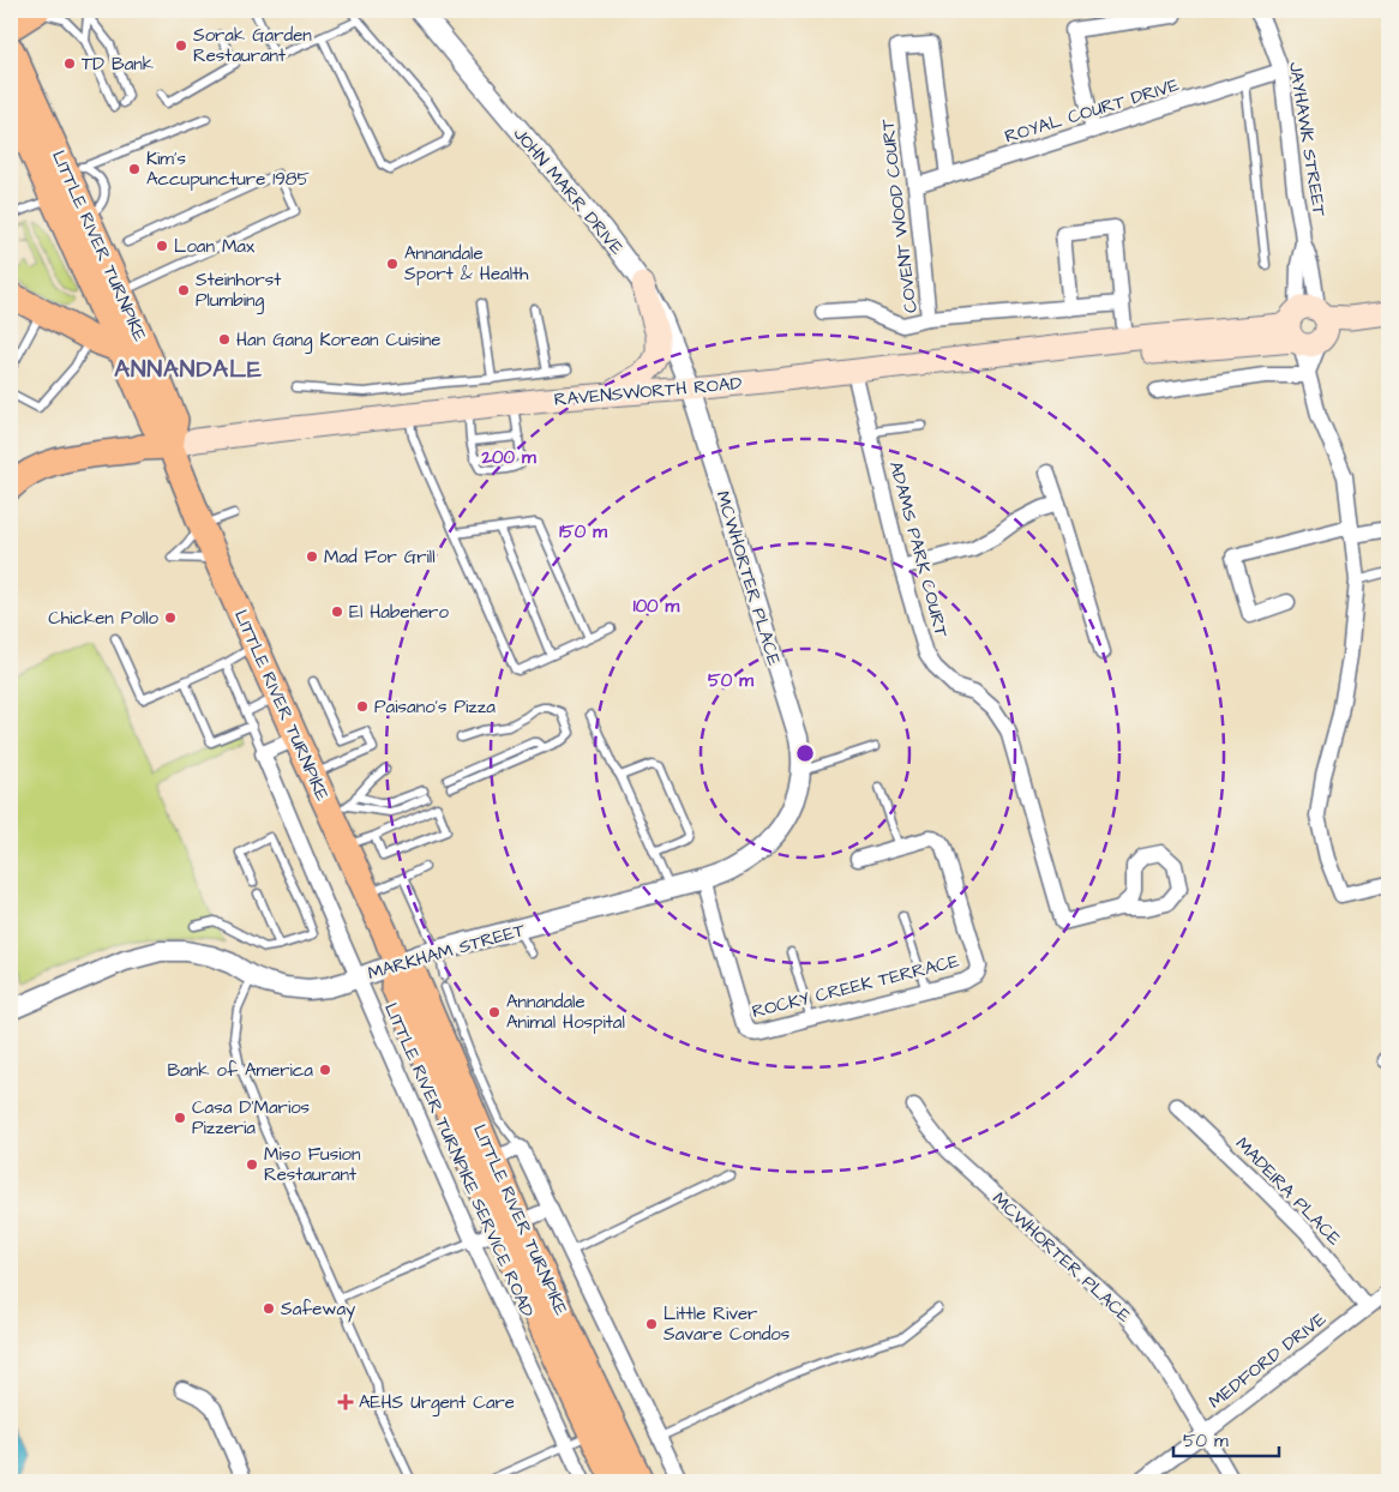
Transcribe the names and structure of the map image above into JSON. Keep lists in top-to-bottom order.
{
  "streets": {
    "main road": ["LITTLE RIVER TURNPIKE", "RAVENSWORTH ROAD"],
    "street": [
      "ROYAL COURT DRIVE",
      "JAYHAWK STREET",
      "JOHN MARR DRIVE",
      "COVENT WOOD COURT",
      "ADAMS PARK COURT",
      "MCWHORTER PLACE",
      "MARKHAM STREET",
      "ROCKY CREEK TERRACE",
      "LITTLE RIVER TURNPIKE SERVICE ROAD",
      "MADEIRA PLACE",
      "MEDFORD DRIVE"
    ]
  },
  "crossings": [
    ["ROYAL COURT DRIVE", "JAYHAWK STREET"],
    ["ROYAL COURT DRIVE", "COVENT WOOD COURT"],
    ["JAYHAWK STREET", "RAVENSWORTH ROAD"],
    ["JOHN MARR DRIVE", "RAVENSWORTH ROAD"],
    ["JOHN MARR DRIVE", "MCWHORTER PLACE"],
    ["LITTLE RIVER TURNPIKE", "RAVENSWORTH ROAD"],
    ["LITTLE RIVER TURNPIKE", "MARKHAM STREET"],
    ["LITTLE RIVER TURNPIKE", "LITTLE RIVER TURNPIKE SERVICE ROAD"],
    ["RAVENSWORTH ROAD", "ADAMS PARK COURT"],
    ["RAVENSWORTH ROAD", "MCWHORTER PLACE"],
    ["MCWHORTER PLACE", "MARKHAM STREET"],
    ["MCWHORTER PLACE", "MEDFORD DRIVE"],
    ["MARKHAM STREET", "ROCKY CREEK TERRACE"],
    ["MARKHAM STREET", "LITTLE RIVER TURNPIKE SERVICE ROAD"],
    ["MADEIRA PLACE", "MEDFORD DRIVE"]
  ],
  "districts": ["ANNANDALE"],
  "places": {
    "other": [
      "Sorak Garden Restaurant",
      "TD Bank",
      "Kim's Accupuncture 1985",
      "Loan Max",
      "Annandale Sport & Health",
      "Steinhorst Plumbing",
      "Han Gang Korean Cuisine",
      "Mad For Grill",
      "El Habenero",
      "Chicken Pollo",
      "Paisano's Pizza",
      "Annandale Animal Hospital",
      "Bank of America",
      "Casa D'Marios Pizzeria",
      "Miso Fusion Restaurant",
      "Safeway",
      "Little River Savare Condos"
    ],
    "health": ["AEHS Urgent Care"]
  },
  "scale_bar": "50 m",
  "rings": [
    "200 m",
    "150 m",
    "100 m",
    "50 m"
  ]
}
